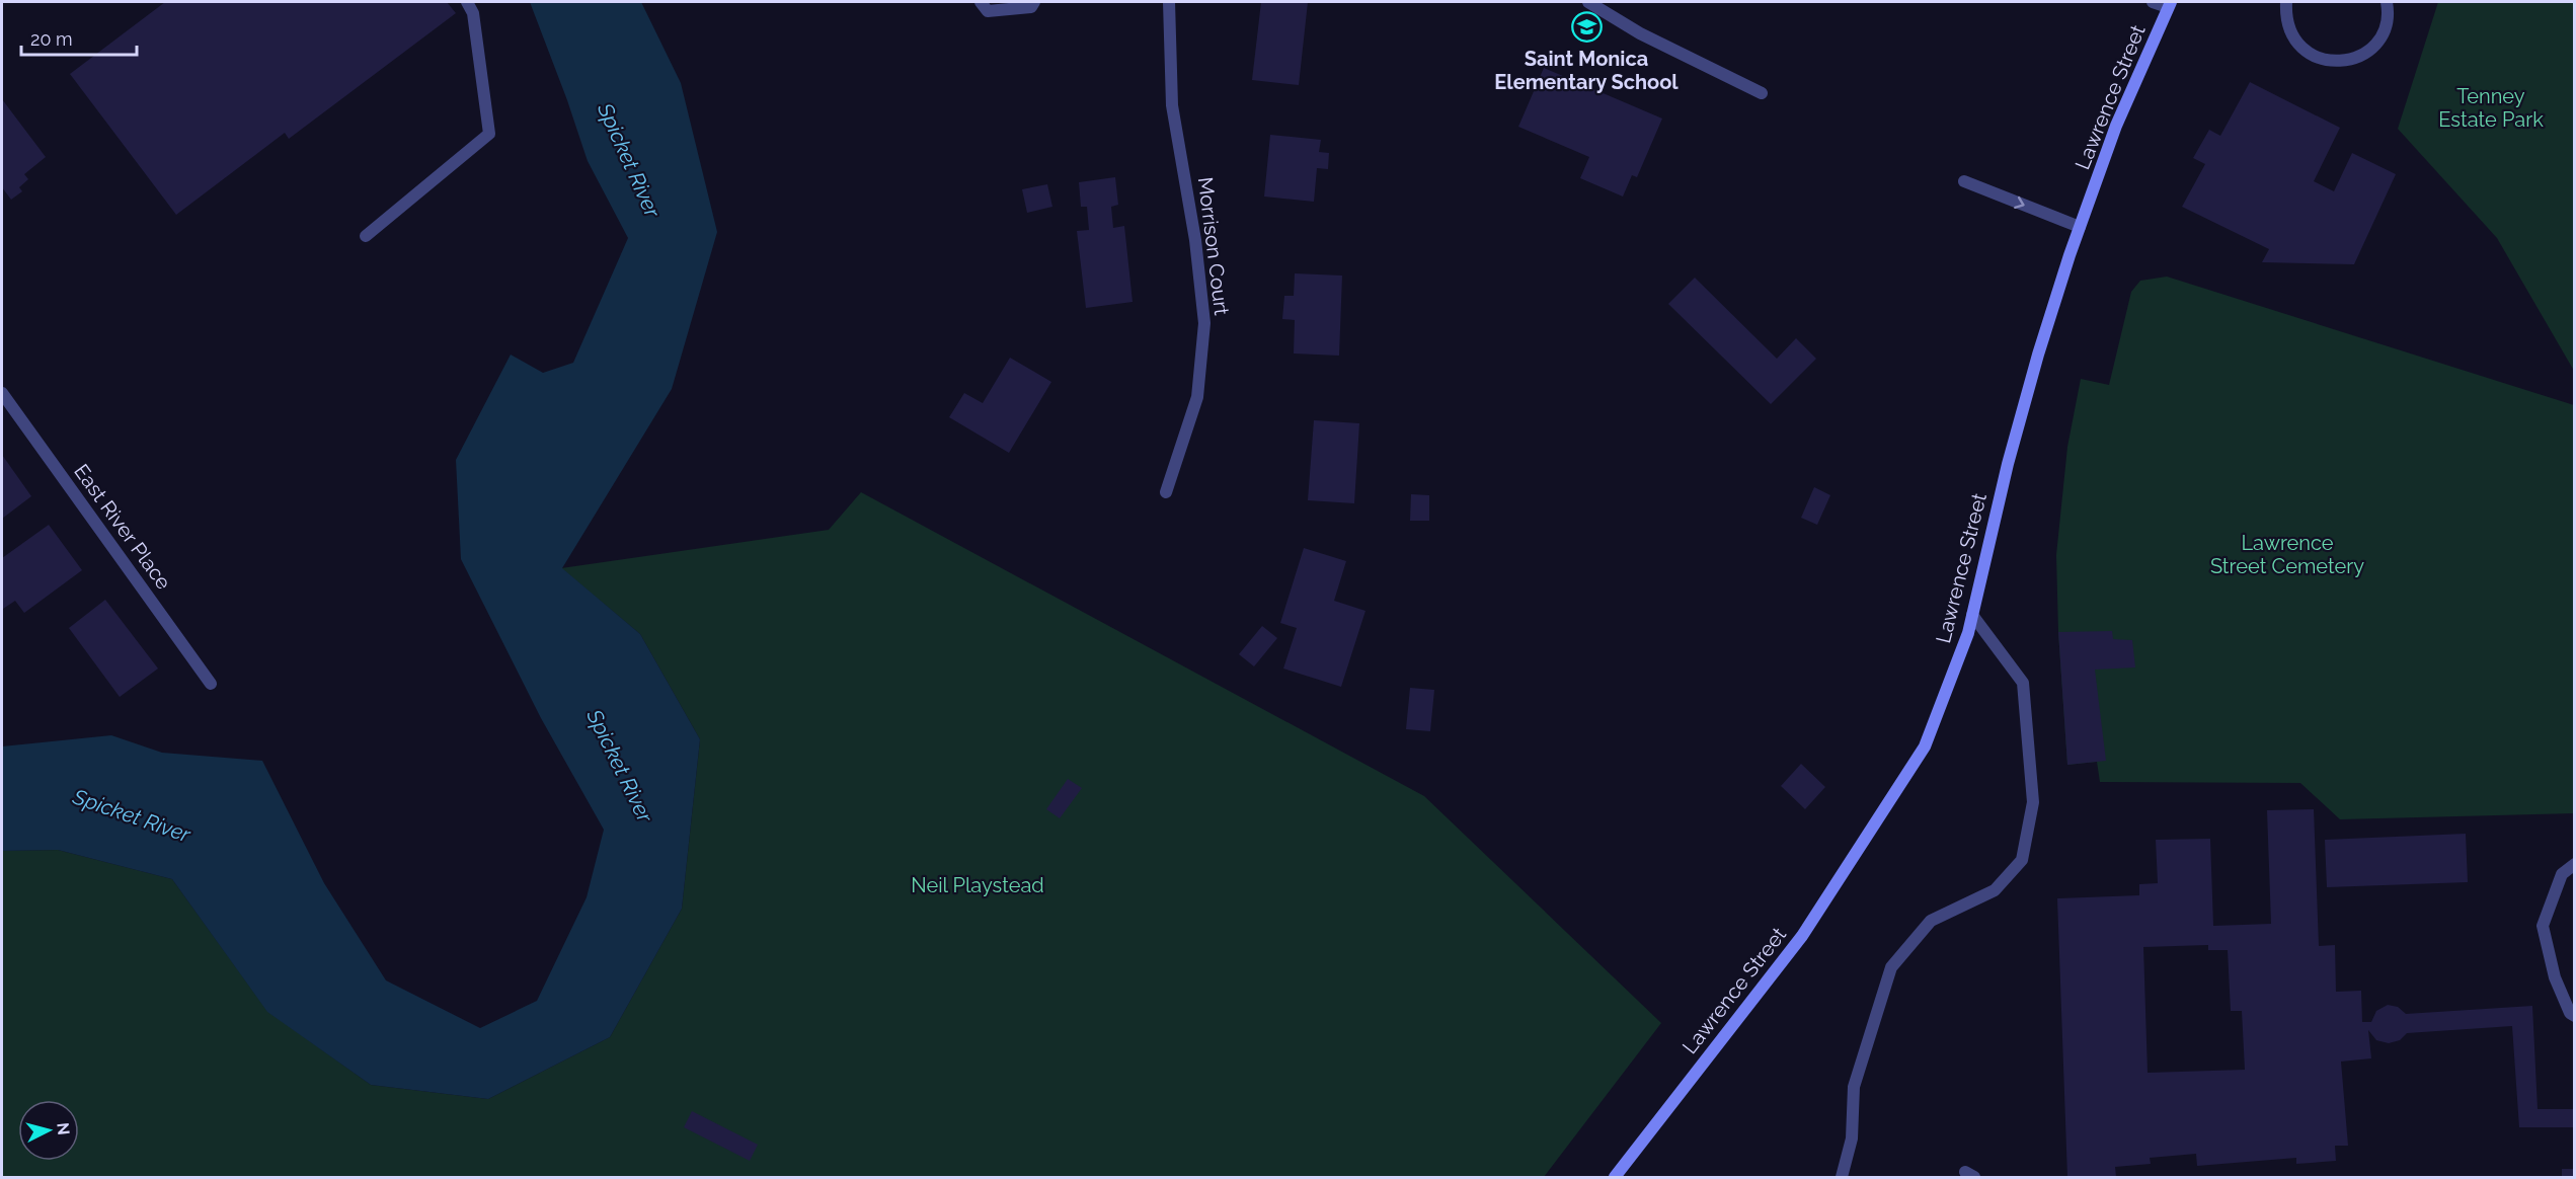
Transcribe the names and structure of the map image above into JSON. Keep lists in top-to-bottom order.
{
  "streets": {
    "main road": ["Lawrence Street"],
    "street": ["Morrison Court", "East River Place"]
  },
  "water": ["Spicket River"],
  "parks": ["Tenney Estate Park", "Lawrence Street Cemetery", "Neil Playstead"],
  "places": {
    "school or university": ["Saint Monica Elementary School"]
  },
  "scale_bar": "20 m",
  "north": "right"
}
